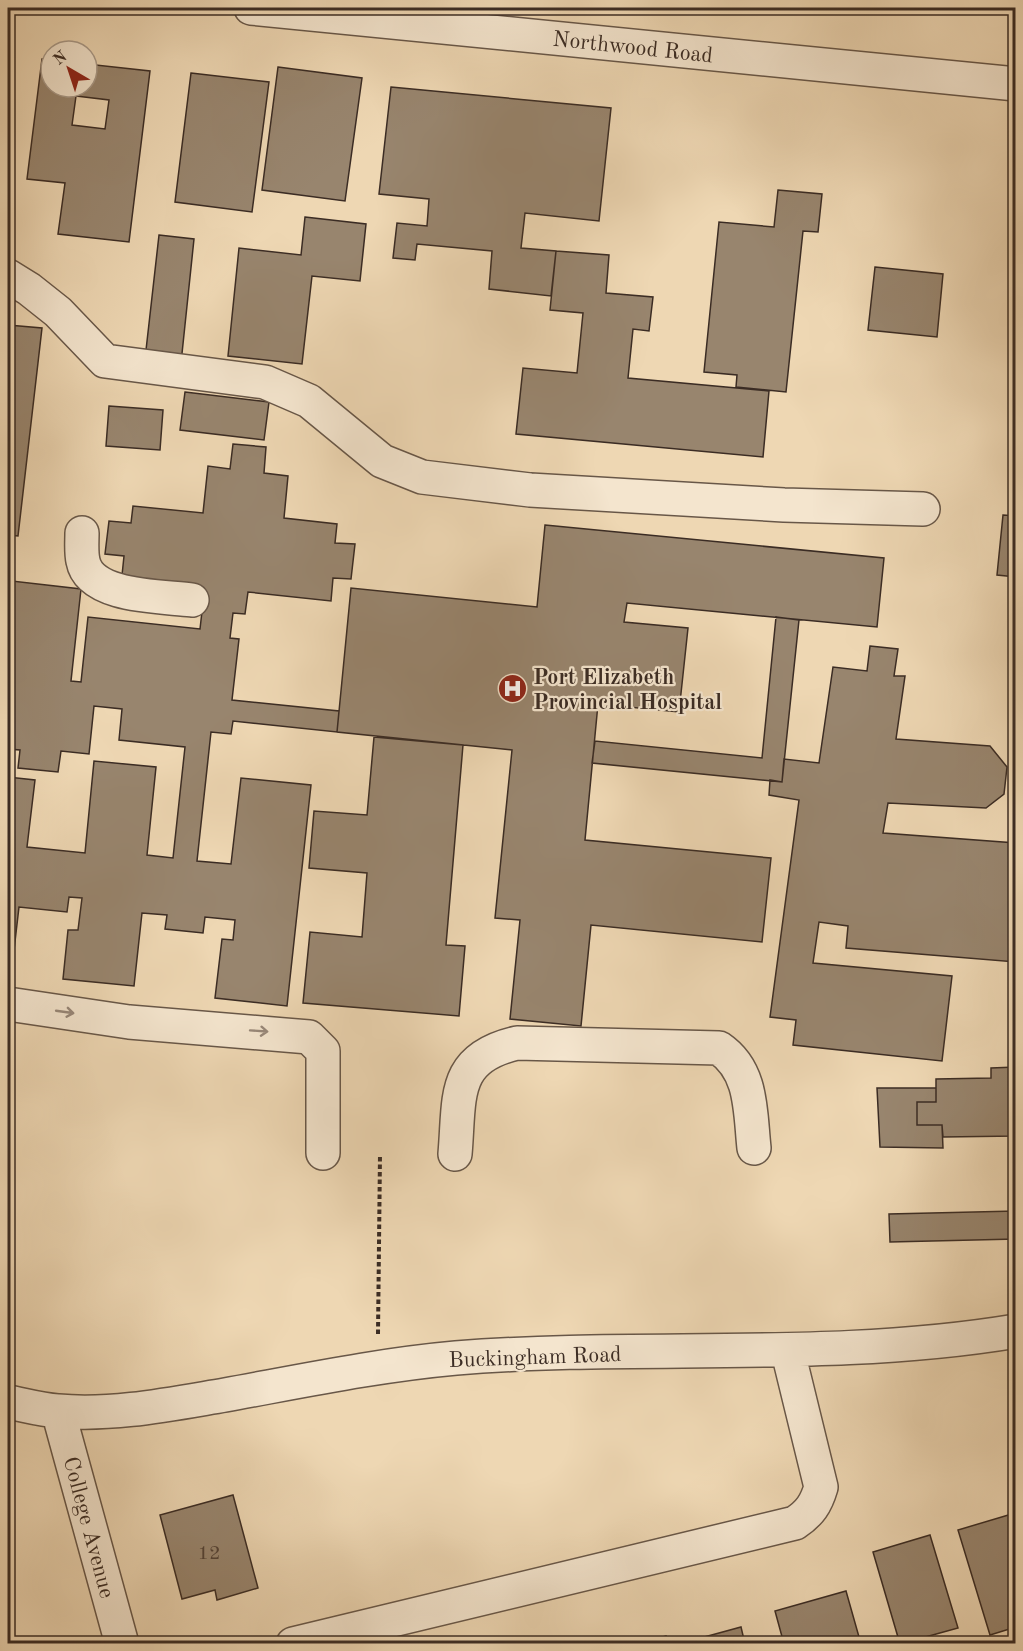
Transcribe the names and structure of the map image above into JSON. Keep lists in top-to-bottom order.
{
  "streets": {
    "street": ["Northwood Road", "Buckingham Road", "College Avenue"]
  },
  "crossings": [
    ["Buckingham Road", "College Avenue"]
  ],
  "places": {
    "hospital": ["Port Elizabeth Provincial Hospital"]
  },
  "house_numbers": ["12"],
  "north": "top left"
}
